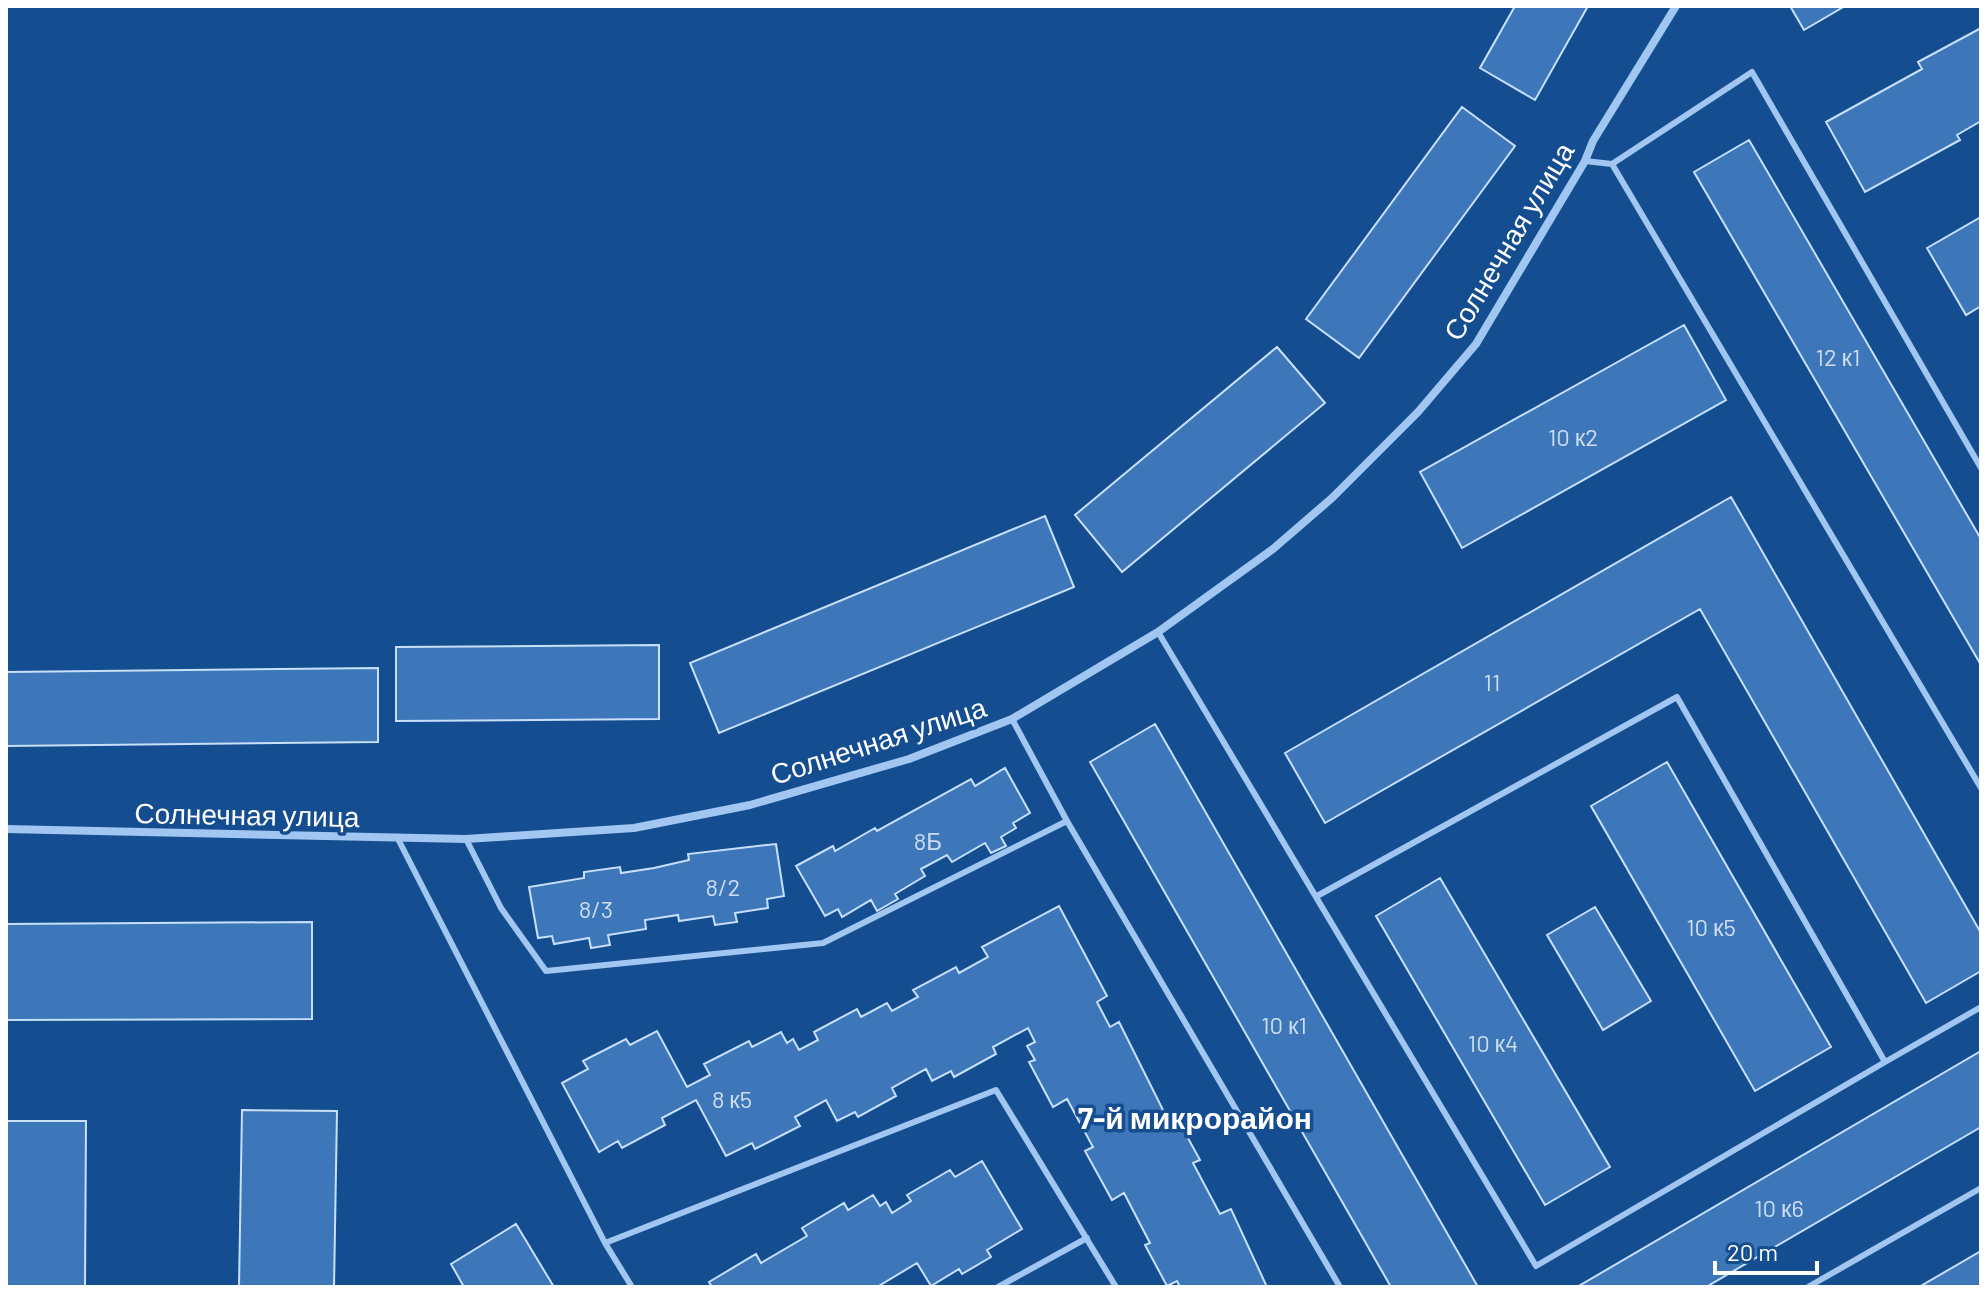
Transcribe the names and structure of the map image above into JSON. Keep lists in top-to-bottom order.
{
  "streets": {
    "street": ["Солнечная улица"]
  },
  "districts": ["7-й микрорайон"],
  "house_numbers": [
    "12 к1",
    "10 к2",
    "11",
    "8Б",
    "8/2",
    "8/3",
    "10 к5",
    "10 к1",
    "10 к4",
    "8 к5",
    "10 к6"
  ],
  "scale_bar": "20 m"
}
